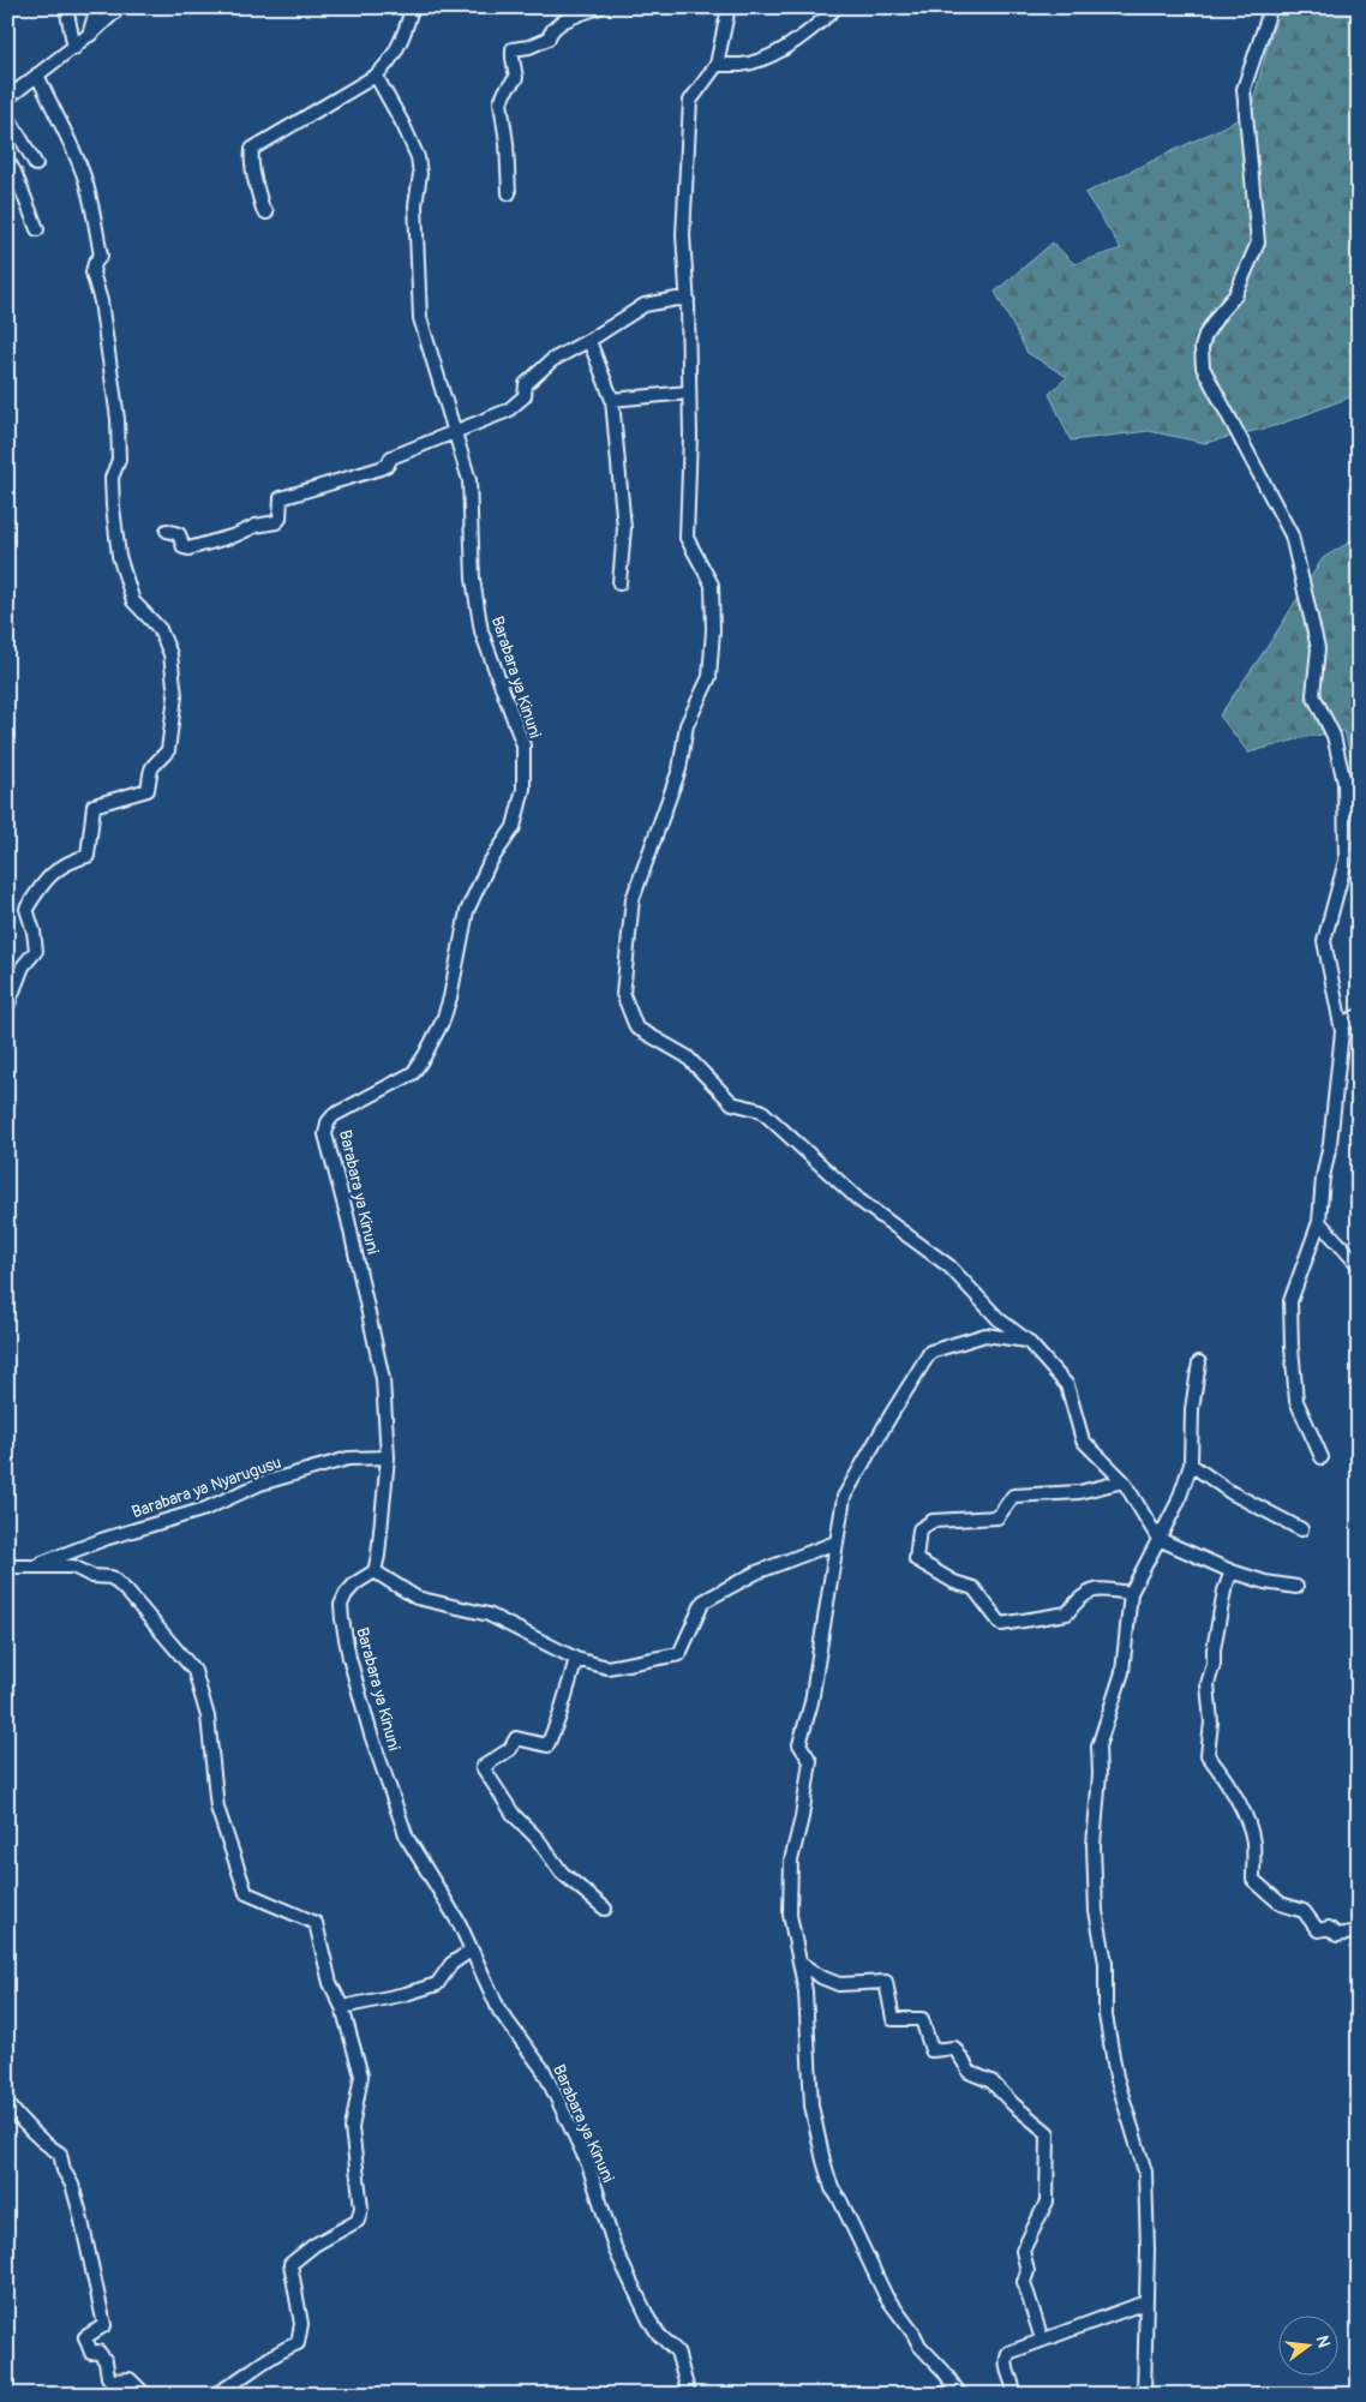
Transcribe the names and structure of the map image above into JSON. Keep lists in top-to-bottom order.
{
  "streets": {
    "street": ["Barabara ya Kinuni", "Barabara ya Nyarugusu"]
  },
  "crossings": [
    ["Barabara ya Kinuni", "Barabara ya Nyarugusu"]
  ],
  "north": "right"
}
